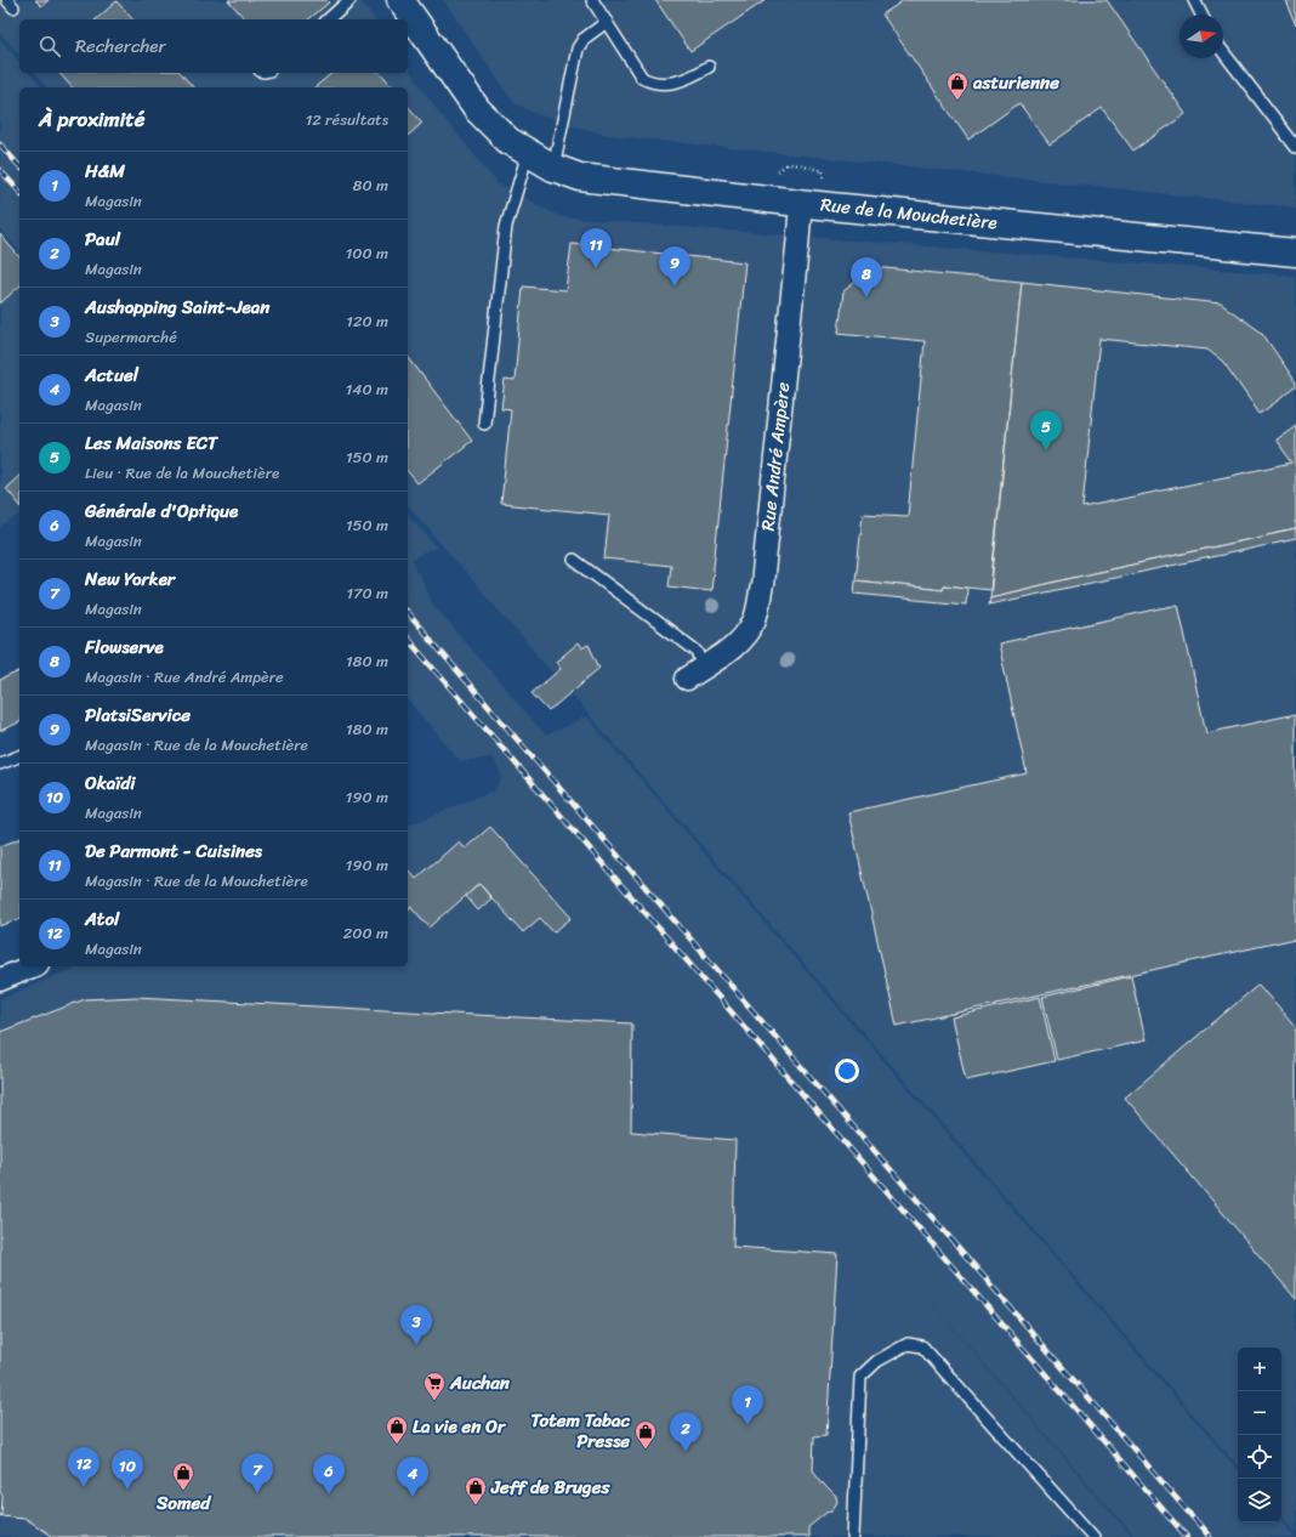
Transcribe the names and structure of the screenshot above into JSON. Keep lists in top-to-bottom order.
{
  "streets": {
    "street": ["Rue de la Mouchetière", "Rue André Ampère"]
  },
  "crossings": [
    ["Rue de la Mouchetière", "Rue André Ampère"]
  ],
  "places": {
    "shop": [
      "asturienne",
      "La vie en Or",
      "Totem Tabac Presse",
      "Somed",
      "Jeff de Bruges"
    ],
    "supermarket": ["Auchan"]
  },
  "north": "right",
  "page": {
    "search": "Rechercher",
    "heading": ["À proximité", "12 résultats"],
    "list": [
      {
        "mark": "1",
        "name": "H&M",
        "note": "Magasin",
        "value": "80 m"
      },
      {
        "mark": "2",
        "name": "Paul",
        "note": "Magasin",
        "value": "100 m"
      },
      {
        "mark": "3",
        "name": "Aushopping Saint-Jean",
        "note": "Supermarché",
        "value": "120 m"
      },
      {
        "mark": "4",
        "name": "Actuel",
        "note": "Magasin",
        "value": "140 m"
      },
      {
        "mark": "5",
        "name": "Les Maisons ECT",
        "note": "Lieu · Rue de la Mouchetière",
        "value": "150 m"
      },
      {
        "mark": "6",
        "name": "Générale d'Optique",
        "note": "Magasin",
        "value": "150 m"
      },
      {
        "mark": "7",
        "name": "New Yorker",
        "note": "Magasin",
        "value": "170 m"
      },
      {
        "mark": "8",
        "name": "Flowserve",
        "note": "Magasin · Rue André Ampère",
        "value": "180 m"
      },
      {
        "mark": "9",
        "name": "PlatsiService",
        "note": "Magasin · Rue de la Mouchetière",
        "value": "180 m"
      },
      {
        "mark": "10",
        "name": "Okaïdi",
        "note": "Magasin",
        "value": "190 m"
      },
      {
        "mark": "11",
        "name": "De Parmont - Cuisines",
        "note": "Magasin · Rue de la Mouchetière",
        "value": "190 m"
      },
      {
        "mark": "12",
        "name": "Atol",
        "note": "Magasin",
        "value": "200 m"
      }
    ],
    "pins": [
      "11",
      "9",
      "8",
      "5",
      "3",
      "1",
      "2",
      "12",
      "10",
      "7",
      "6",
      "4"
    ],
    "map_buttons": ["+", "−"]
  }
}
